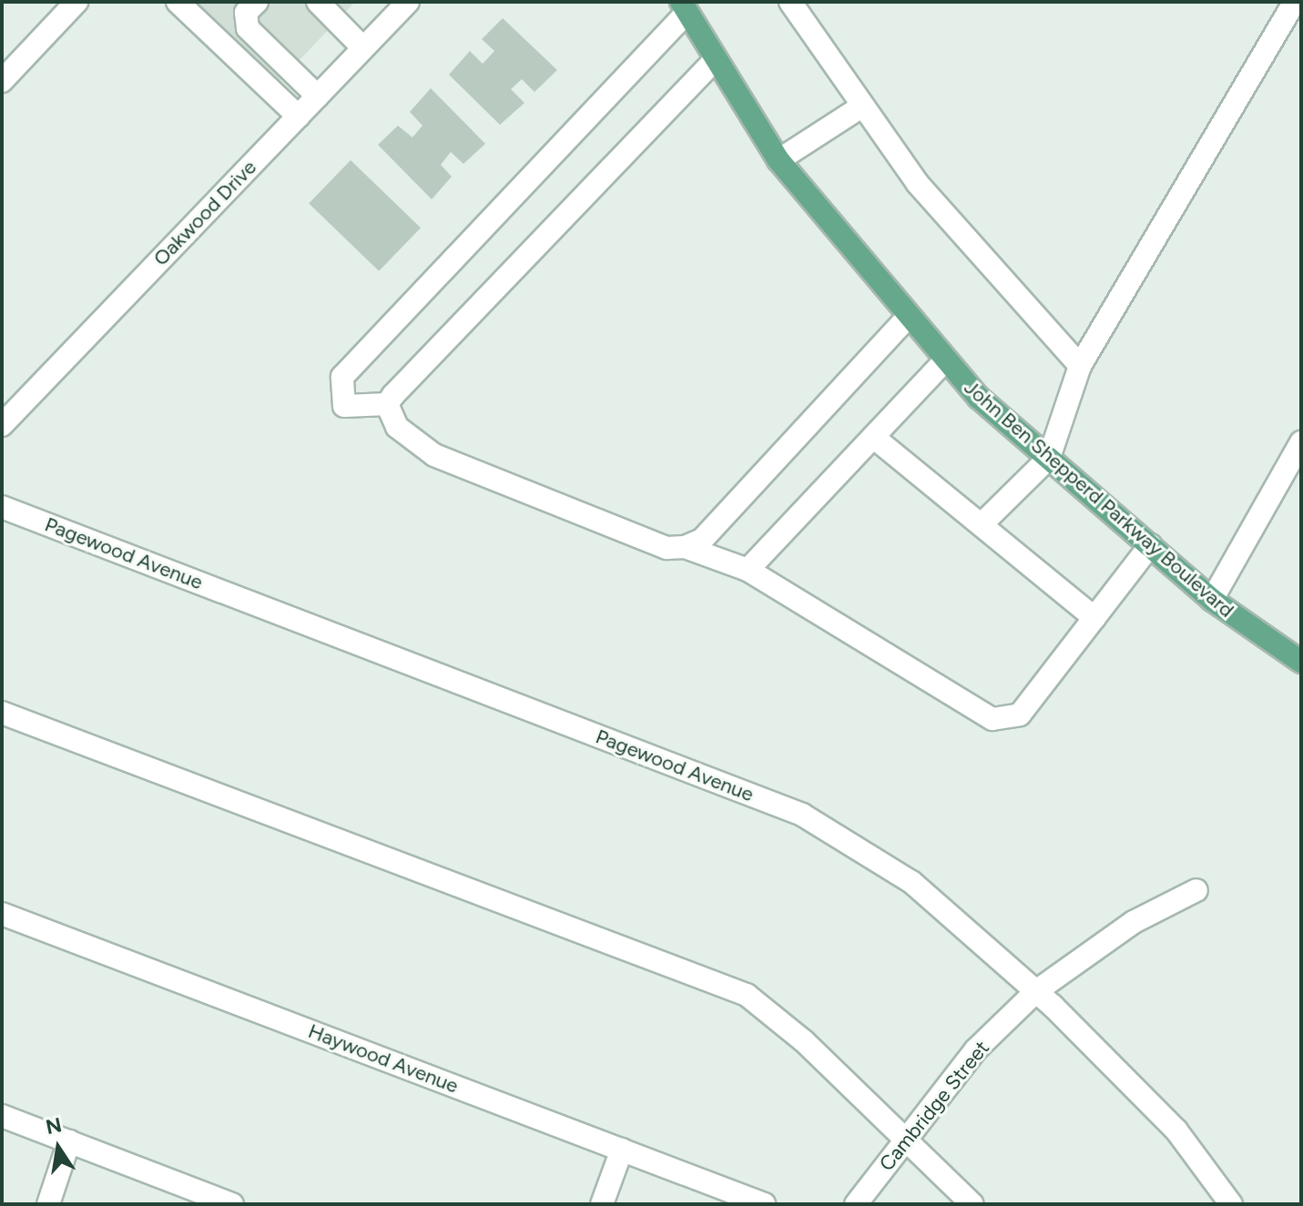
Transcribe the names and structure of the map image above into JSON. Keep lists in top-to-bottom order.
{
  "streets": {
    "main road": ["John Ben Shepperd Parkway Boulevard"],
    "street": [
      "Oakwood Drive",
      "Pagewood Avenue",
      "Haywood Avenue",
      "Cambridge Street"
    ]
  },
  "crossings": [
    ["Pagewood Avenue", "Cambridge Street"]
  ],
  "north": "top"
}
